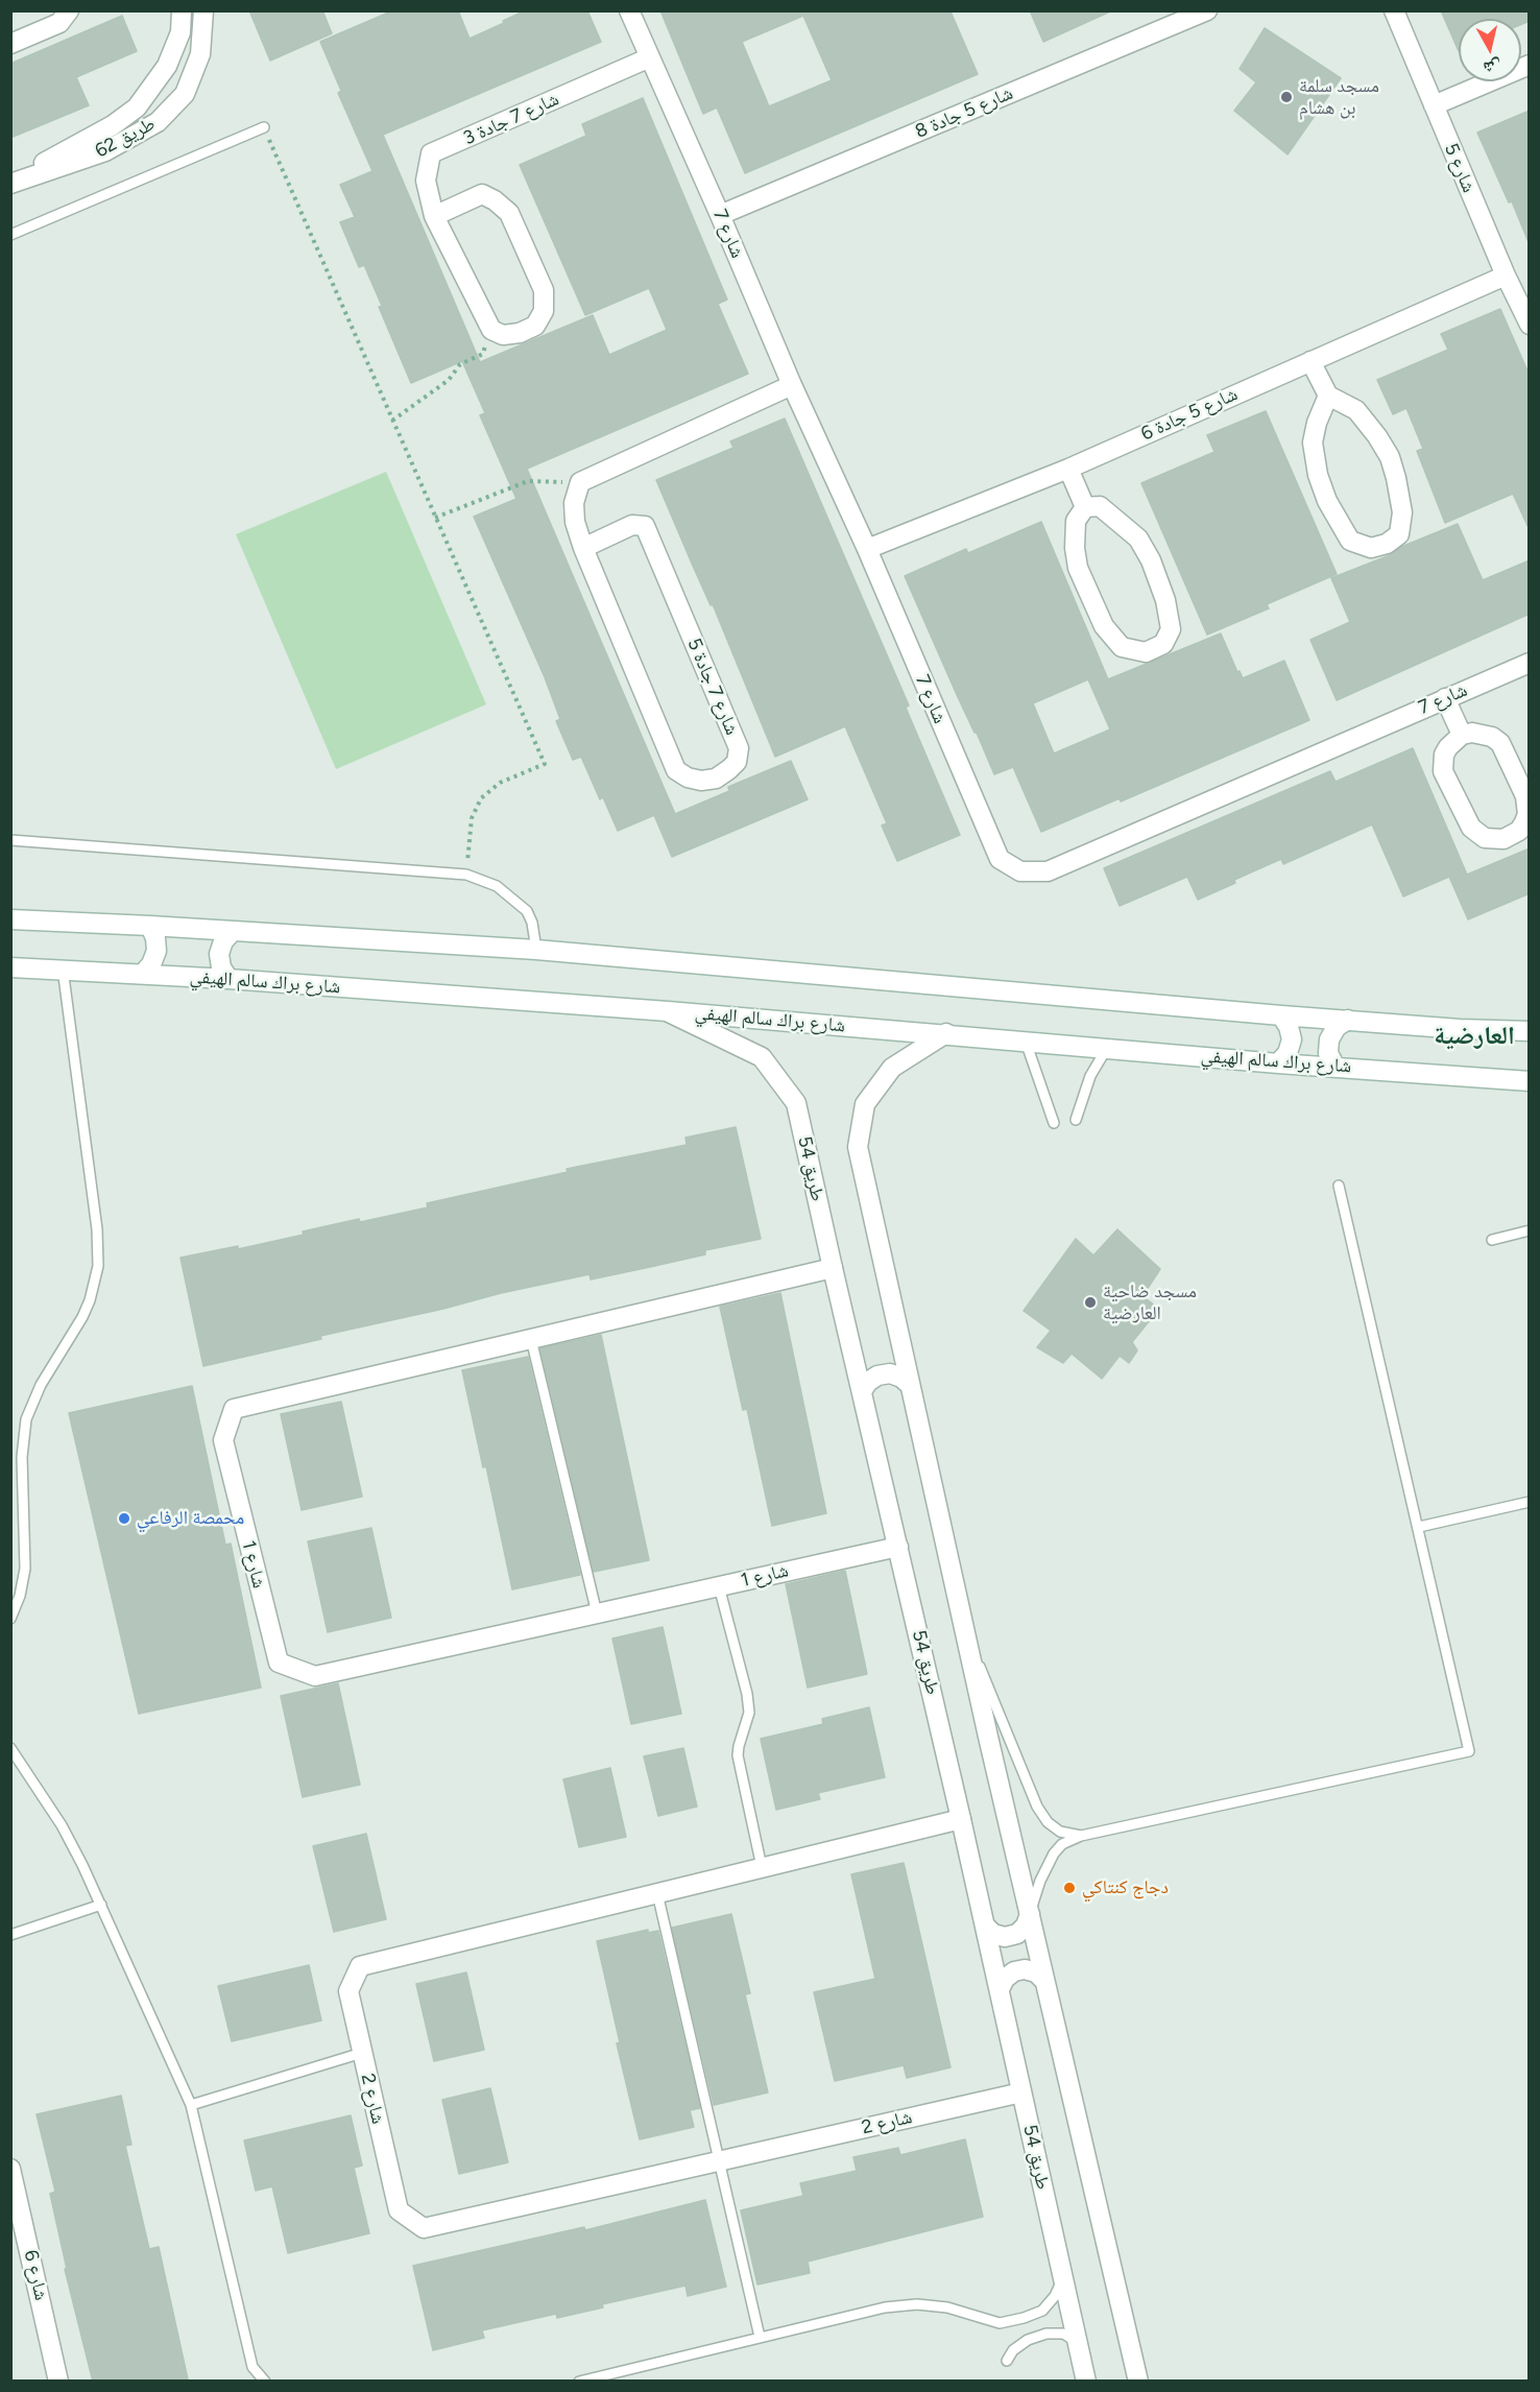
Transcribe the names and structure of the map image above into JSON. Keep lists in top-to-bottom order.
{
  "streets": {
    "street": [
      "شارع 5 جادة 8",
      "شارع 7 جادة 3",
      "طريق 62",
      "شارع 5",
      "شارع 7",
      "شارع 5 جادة 6",
      "شارع 7 جادة 5",
      "شارع براك سالم الهيفي",
      "طريق 54",
      "شارع 1",
      "شارع 2",
      "شارع 6"
    ]
  },
  "crossings": [
    ["شارع 5 جادة 8", "شارع 7"],
    ["شارع 7 جادة 3", "شارع 7"],
    ["شارع 5", "شارع 5 جادة 6"],
    ["شارع 7", "شارع 5 جادة 6"],
    ["شارع براك سالم الهيفي", "طريق 54"],
    ["طريق 54", "شارع 1"],
    ["طريق 54", "شارع 2"]
  ],
  "districts": ["العارضية"],
  "places": [
    "مسجد سلمة بن هشام",
    "مسجد ضاحية العارضية",
    "محمصة الرفاعي",
    "دجاج كنتاكي"
  ],
  "north": "bottom"
}
